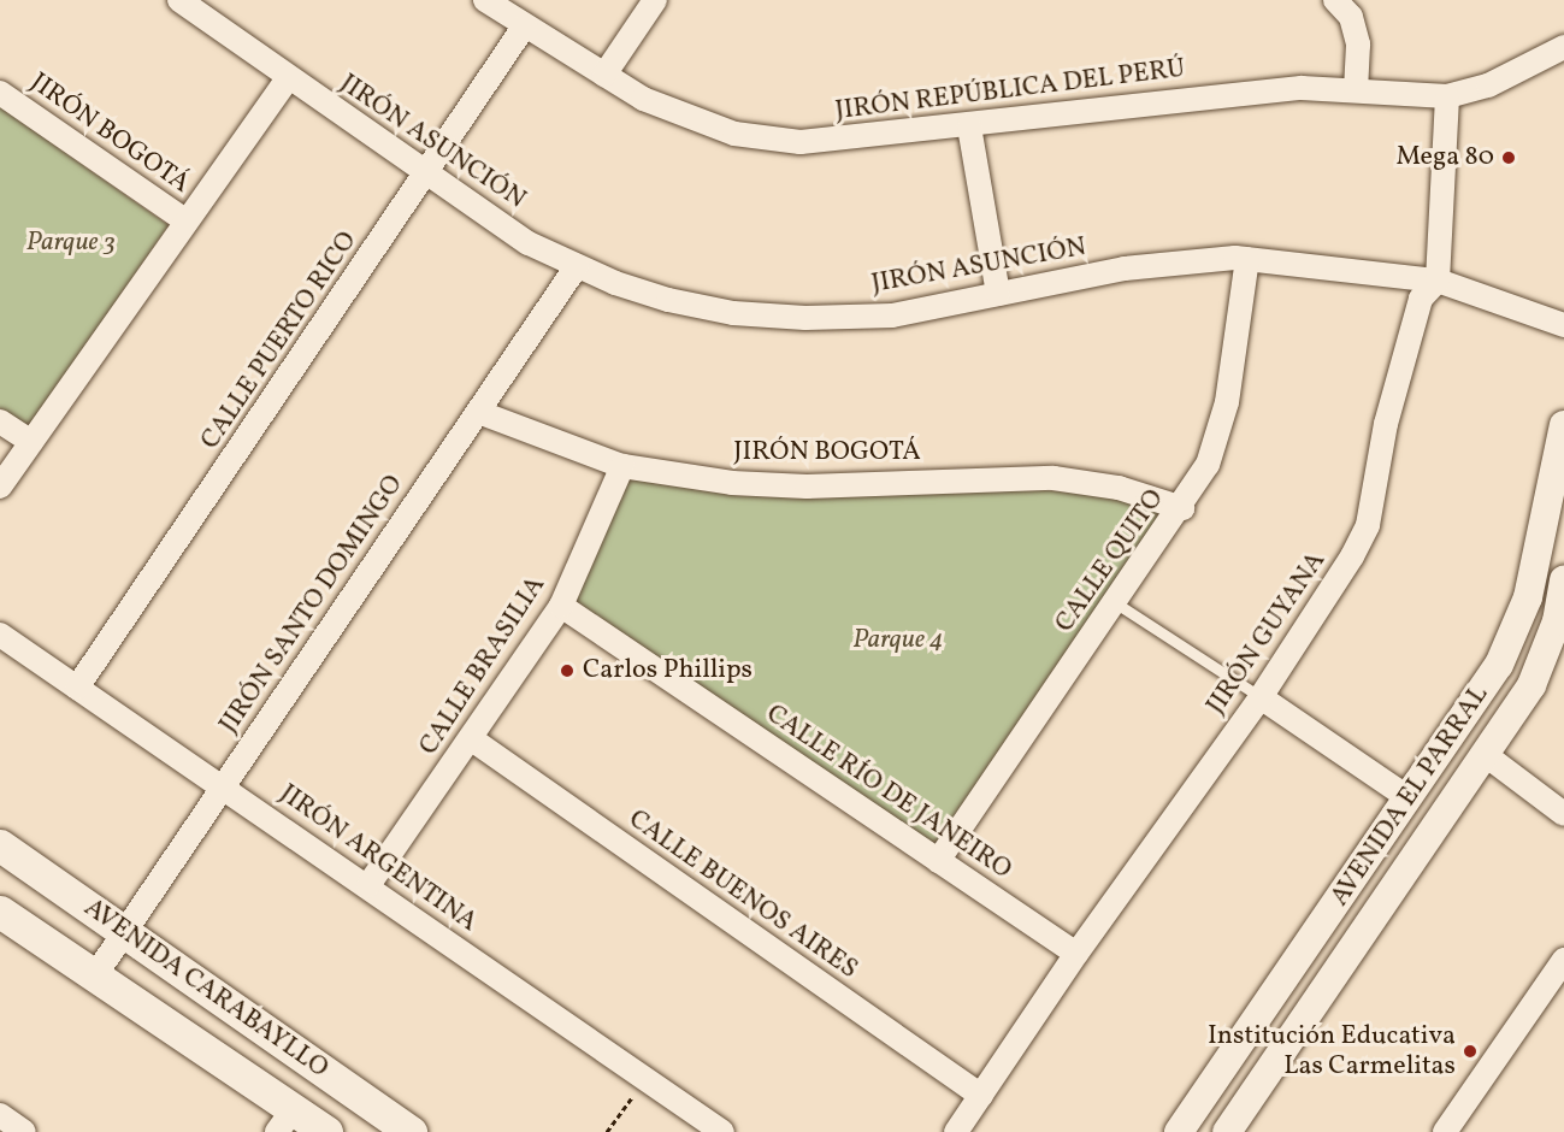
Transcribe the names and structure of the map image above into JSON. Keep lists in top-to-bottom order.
{
  "streets": {
    "main road": ["AVENIDA CARABAYLLO"],
    "street": [
      "JIRÓN REPÚBLICA DEL PERÚ",
      "JIRÓN BOGOTÁ",
      "JIRÓN ASUNCIÓN",
      "CALLE PUERTO RICO",
      "CALLE QUITO",
      "JIRÓN SANTO DOMINGO",
      "JIRÓN GUYANA",
      "CALLE BRASILIA",
      "CALLE RÍO DE JANEIRO",
      "AVENIDA EL PARRAL",
      "JIRÓN ARGENTINA",
      "CALLE BUENOS AIRES"
    ]
  },
  "crossings": [
    ["JIRÓN REPÚBLICA DEL PERÚ", "CALLE PUERTO RICO"],
    ["JIRÓN BOGOTÁ", "CALLE QUITO"],
    ["JIRÓN BOGOTÁ", "JIRÓN SANTO DOMINGO"],
    ["JIRÓN BOGOTÁ", "CALLE BRASILIA"],
    ["JIRÓN ASUNCIÓN", "CALLE PUERTO RICO"],
    ["JIRÓN ASUNCIÓN", "CALLE QUITO"],
    ["JIRÓN ASUNCIÓN", "JIRÓN SANTO DOMINGO"],
    ["JIRÓN ASUNCIÓN", "JIRÓN GUYANA"],
    ["CALLE PUERTO RICO", "JIRÓN ARGENTINA"],
    ["CALLE QUITO", "CALLE RÍO DE JANEIRO"],
    ["JIRÓN SANTO DOMINGO", "JIRÓN ARGENTINA"],
    ["JIRÓN SANTO DOMINGO", "AVENIDA CARABAYLLO"],
    ["JIRÓN GUYANA", "CALLE RÍO DE JANEIRO"],
    ["JIRÓN GUYANA", "CALLE BUENOS AIRES"],
    ["CALLE BRASILIA", "CALLE RÍO DE JANEIRO"],
    ["CALLE BRASILIA", "JIRÓN ARGENTINA"],
    ["CALLE BRASILIA", "CALLE BUENOS AIRES"]
  ],
  "parks": ["Parque 3", "Parque 4"],
  "places": ["Mega 80", "Carlos Phillips", "Institución Educativa Las Carmelitas"]
}
